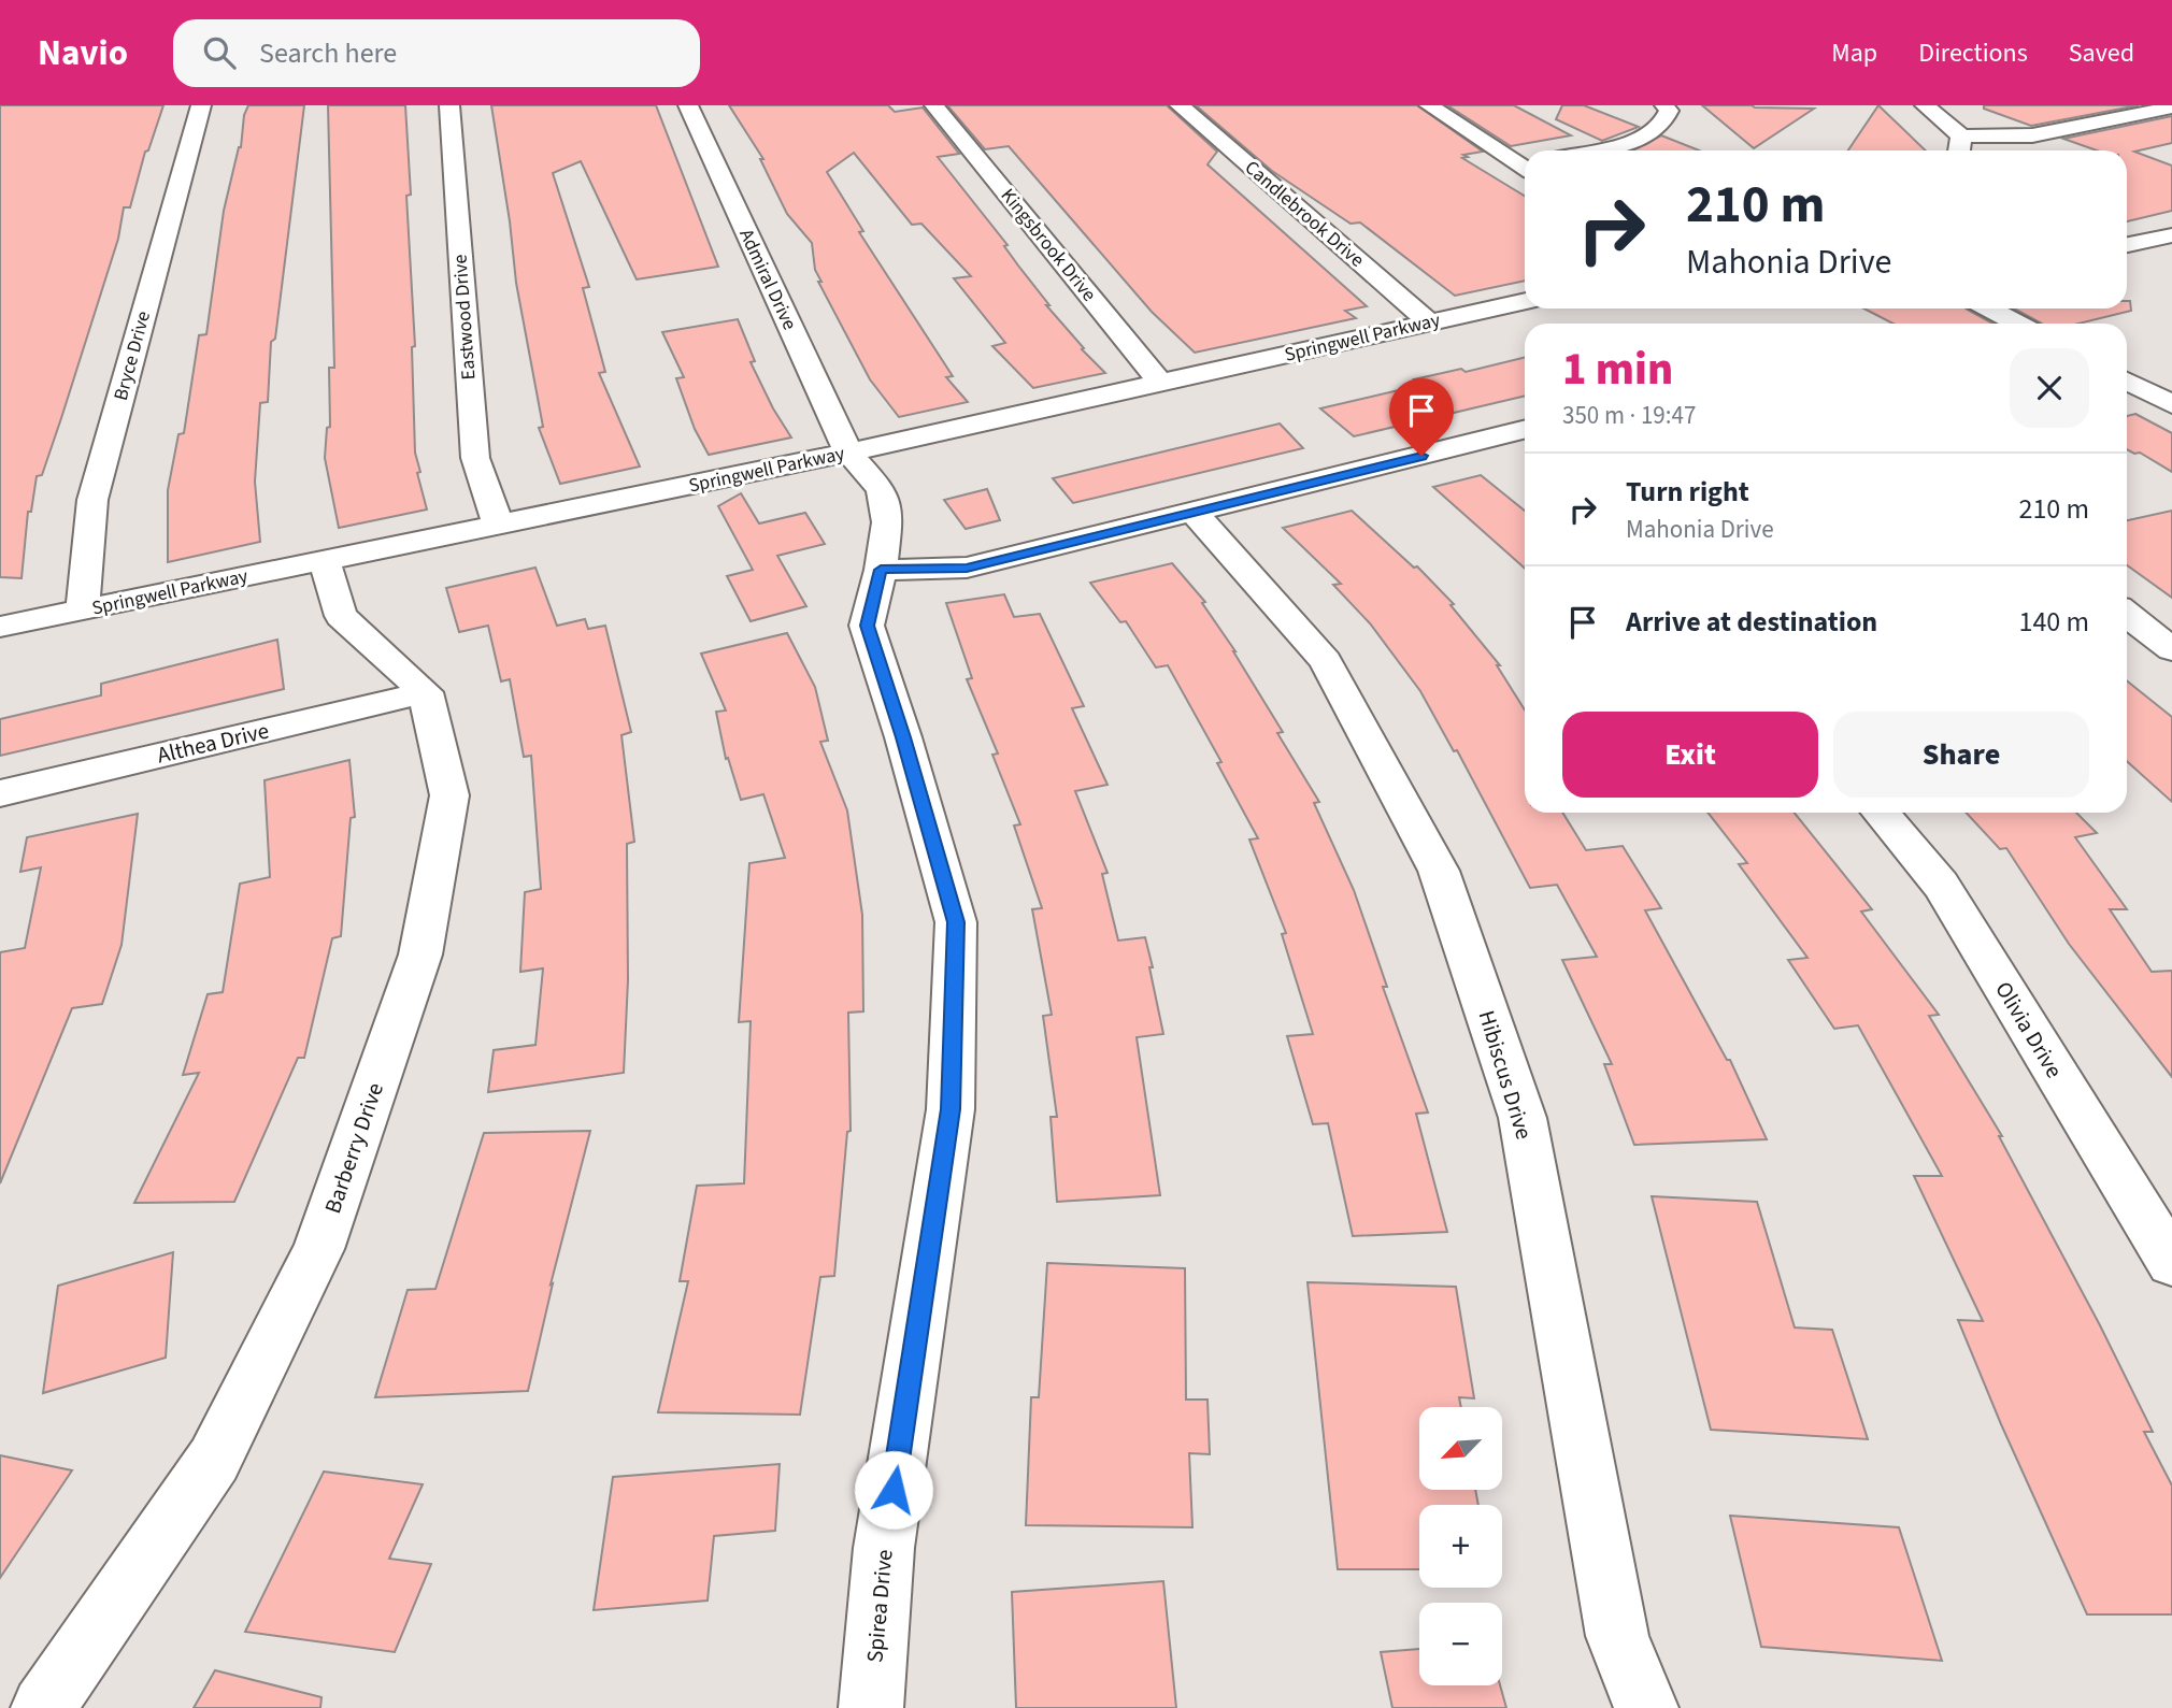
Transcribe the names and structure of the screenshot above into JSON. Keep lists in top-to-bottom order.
{
  "streets": {
    "street": [
      "Candlebrook Drive",
      "Kingsbrook Drive",
      "Admiral Drive",
      "Eastwood Drive",
      "Springwell Parkway",
      "Bryce Drive",
      "Althea Drive",
      "Olivia Drive",
      "Hibiscus Drive",
      "Barberry Drive",
      "Spirea Drive"
    ]
  },
  "crossings": [
    ["Candlebrook Drive", "Springwell Parkway"],
    ["Kingsbrook Drive", "Springwell Parkway"],
    ["Admiral Drive", "Springwell Parkway"],
    ["Admiral Drive", "Spirea Drive"],
    ["Eastwood Drive", "Springwell Parkway"],
    ["Springwell Parkway", "Bryce Drive"],
    ["Springwell Parkway", "Spirea Drive"],
    ["Althea Drive", "Barberry Drive"]
  ],
  "north": "bottom left",
  "page": {
    "header": "Navio",
    "search": "Search here",
    "nav": ["Map", "Directions", "Saved"],
    "turn": ["210 m", "Mahonia Drive"],
    "heading": ["1 min", "350 m · 19:47"],
    "list": [
      {
        "name": "Turn right",
        "note": "Mahonia Drive",
        "value": "210 m"
      },
      {
        "name": "Arrive at destination",
        "value": "140 m"
      }
    ],
    "buttons": ["Exit", "Share"],
    "map_buttons": ["+", "−"]
  }
}
